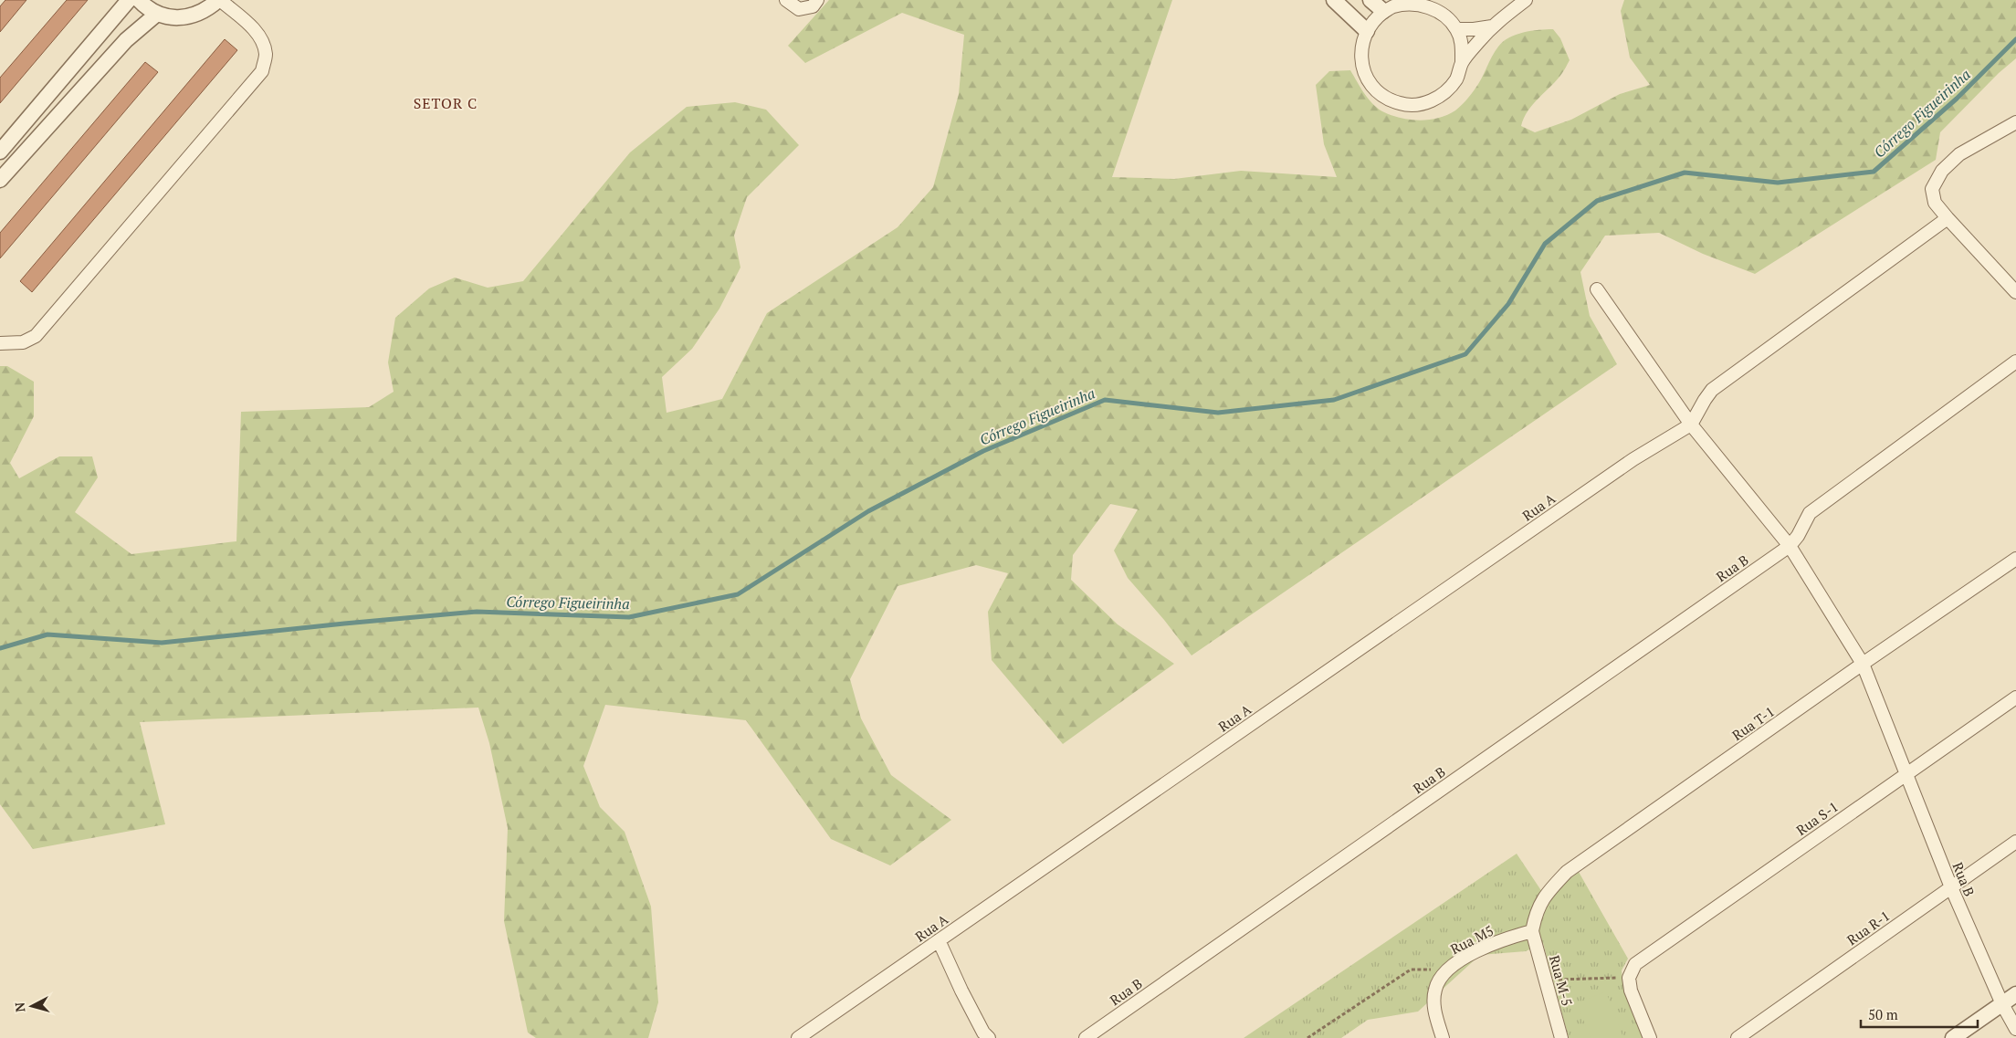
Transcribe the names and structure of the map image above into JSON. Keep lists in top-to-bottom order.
{
  "streets": {
    "street": [
      "Rua A",
      "Rua B",
      "Rua T-1",
      "Rua S-1",
      "Rua R-1",
      "Rua M5",
      "Rua M-5"
    ]
  },
  "crossings": [
    ["Rua A", "Rua B"],
    ["Rua B", "Rua T-1"],
    ["Rua B", "Rua S-1"],
    ["Rua B", "Rua R-1"],
    ["Rua T-1", "Rua M5"],
    ["Rua T-1", "Rua M-5"],
    ["Rua M5", "Rua M-5"]
  ],
  "districts": ["SETOR C"],
  "water": ["Córrego Figueirinha"],
  "scale_bar": "50 m",
  "north": "left"
}
